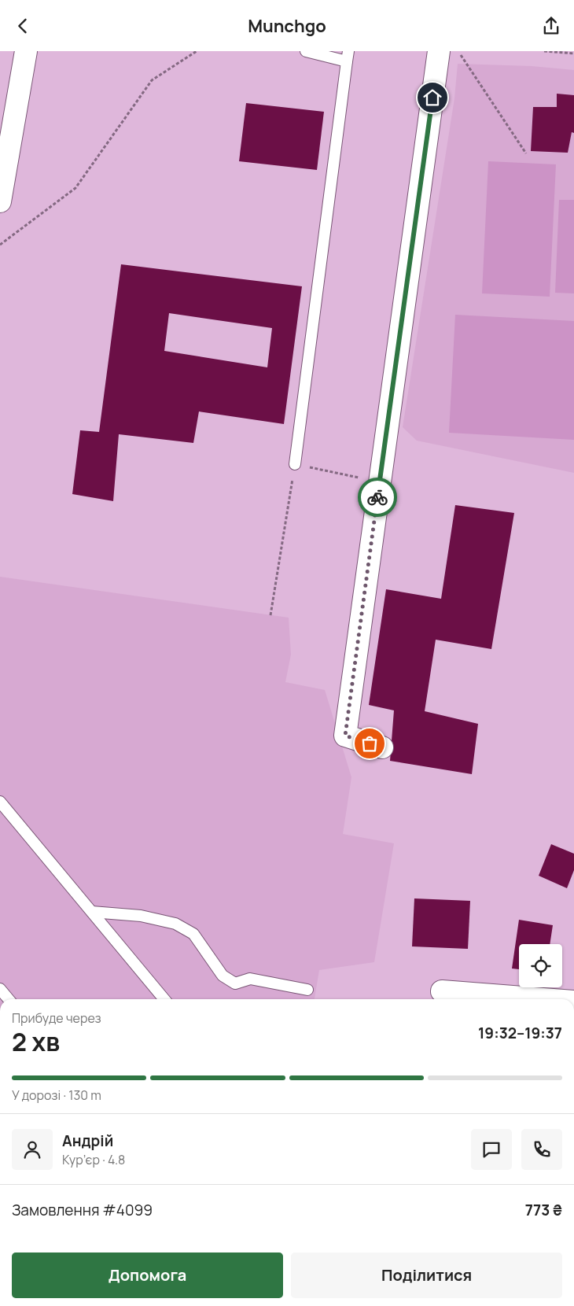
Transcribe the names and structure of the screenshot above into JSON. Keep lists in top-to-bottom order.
{
  "page": {
    "header": "Munchgo",
    "heading": ["2 хв", "Прибуде через", "19:32–19:37"],
    "panel": [
      "Андрій",
      "Кур’єр · 4.8",
      "Замовлення #4099",
      "773 ₴"
    ],
    "bar": "У дорозі · 130 m",
    "buttons": ["Допомога", "Поділитися"]
  }
}
